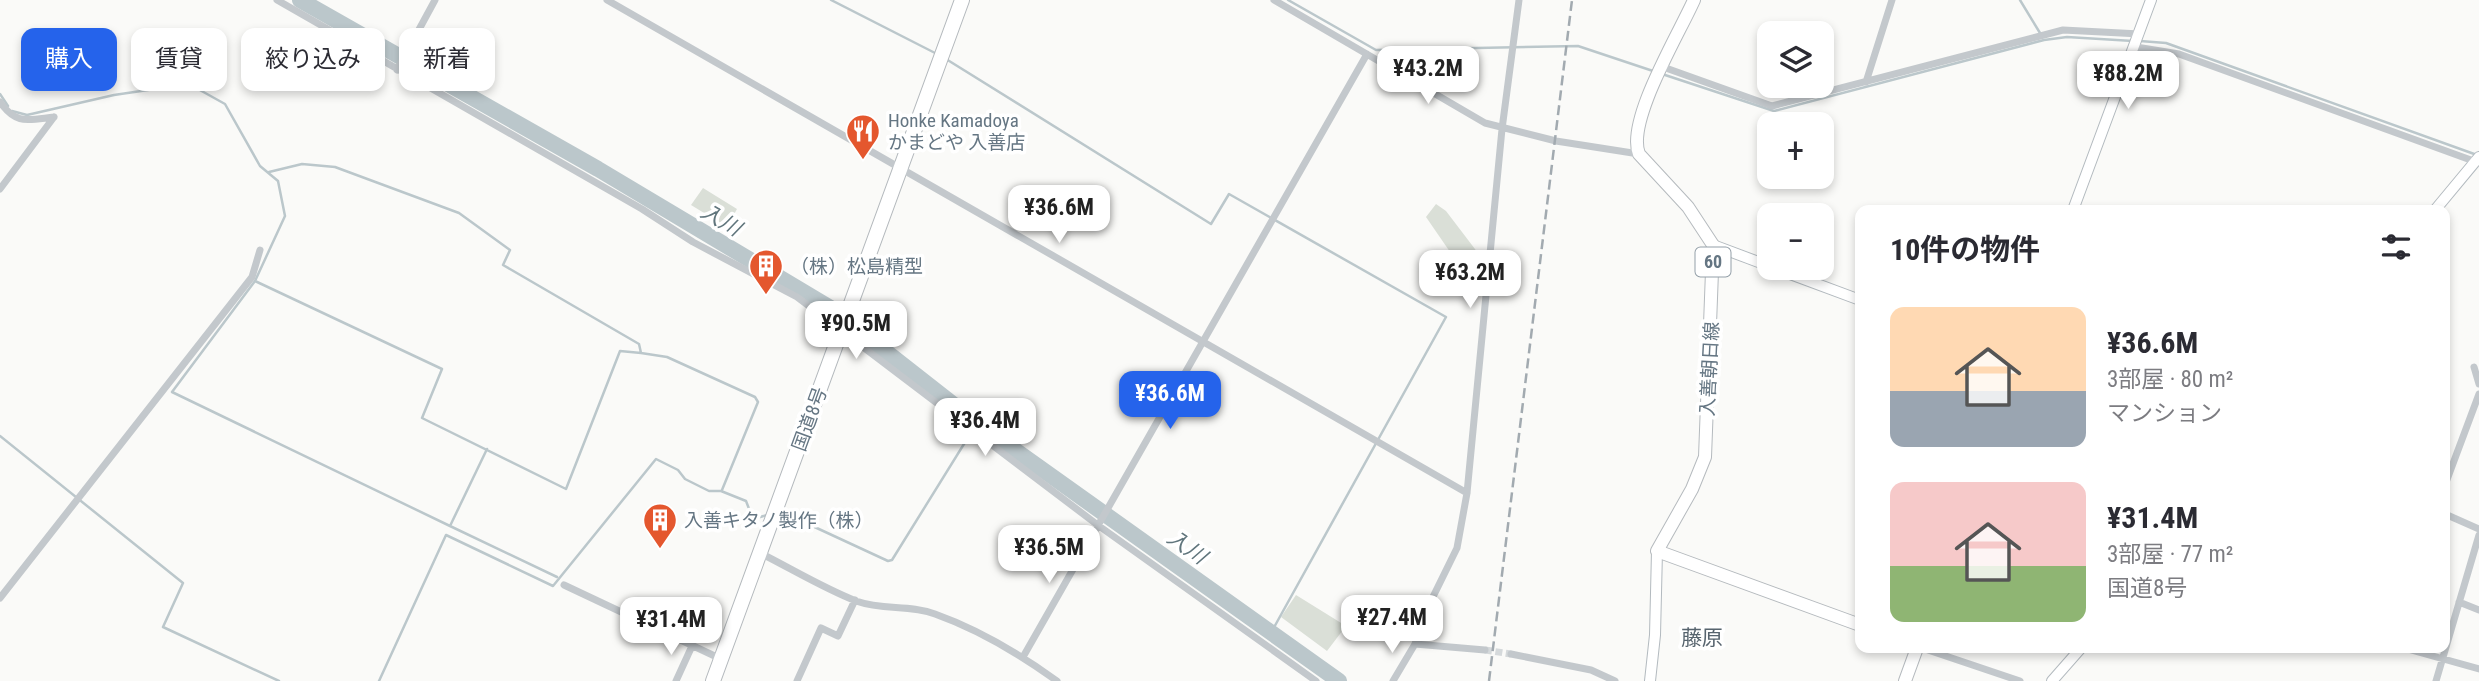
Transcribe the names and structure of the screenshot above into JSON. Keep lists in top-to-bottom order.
{
  "streets": {
    "highway": ["国道8号"],
    "main road": ["60", "入善朝日線"]
  },
  "crossings": [
    ["60", "入善朝日線"]
  ],
  "districts": ["藤原"],
  "water": ["入川"],
  "places": {
    "restaurant": ["Honke Kamadoya かまどや 入善店"],
    "building": ["（株）松島精型", "入善キタノ製作（株）"]
  },
  "page": {
    "map_buttons": ["+", "−"],
    "chip": [
      "購入",
      "賃貸",
      "絞り込み",
      "新着"
    ],
    "price": [
      "¥43.2M",
      "¥88.2M",
      "¥36.6M",
      "¥63.2M",
      "¥90.5M",
      "¥36.6M",
      "¥36.4M",
      "¥36.5M",
      "¥27.4M",
      "¥31.4M"
    ],
    "heading": "10件の物件",
    "list": [
      {
        "name": "¥36.6M",
        "note": "3部屋 · 80 m² · マンション"
      },
      {
        "name": "¥31.4M",
        "note": "3部屋 · 77 m² · 国道8号"
      }
    ]
  }
}
